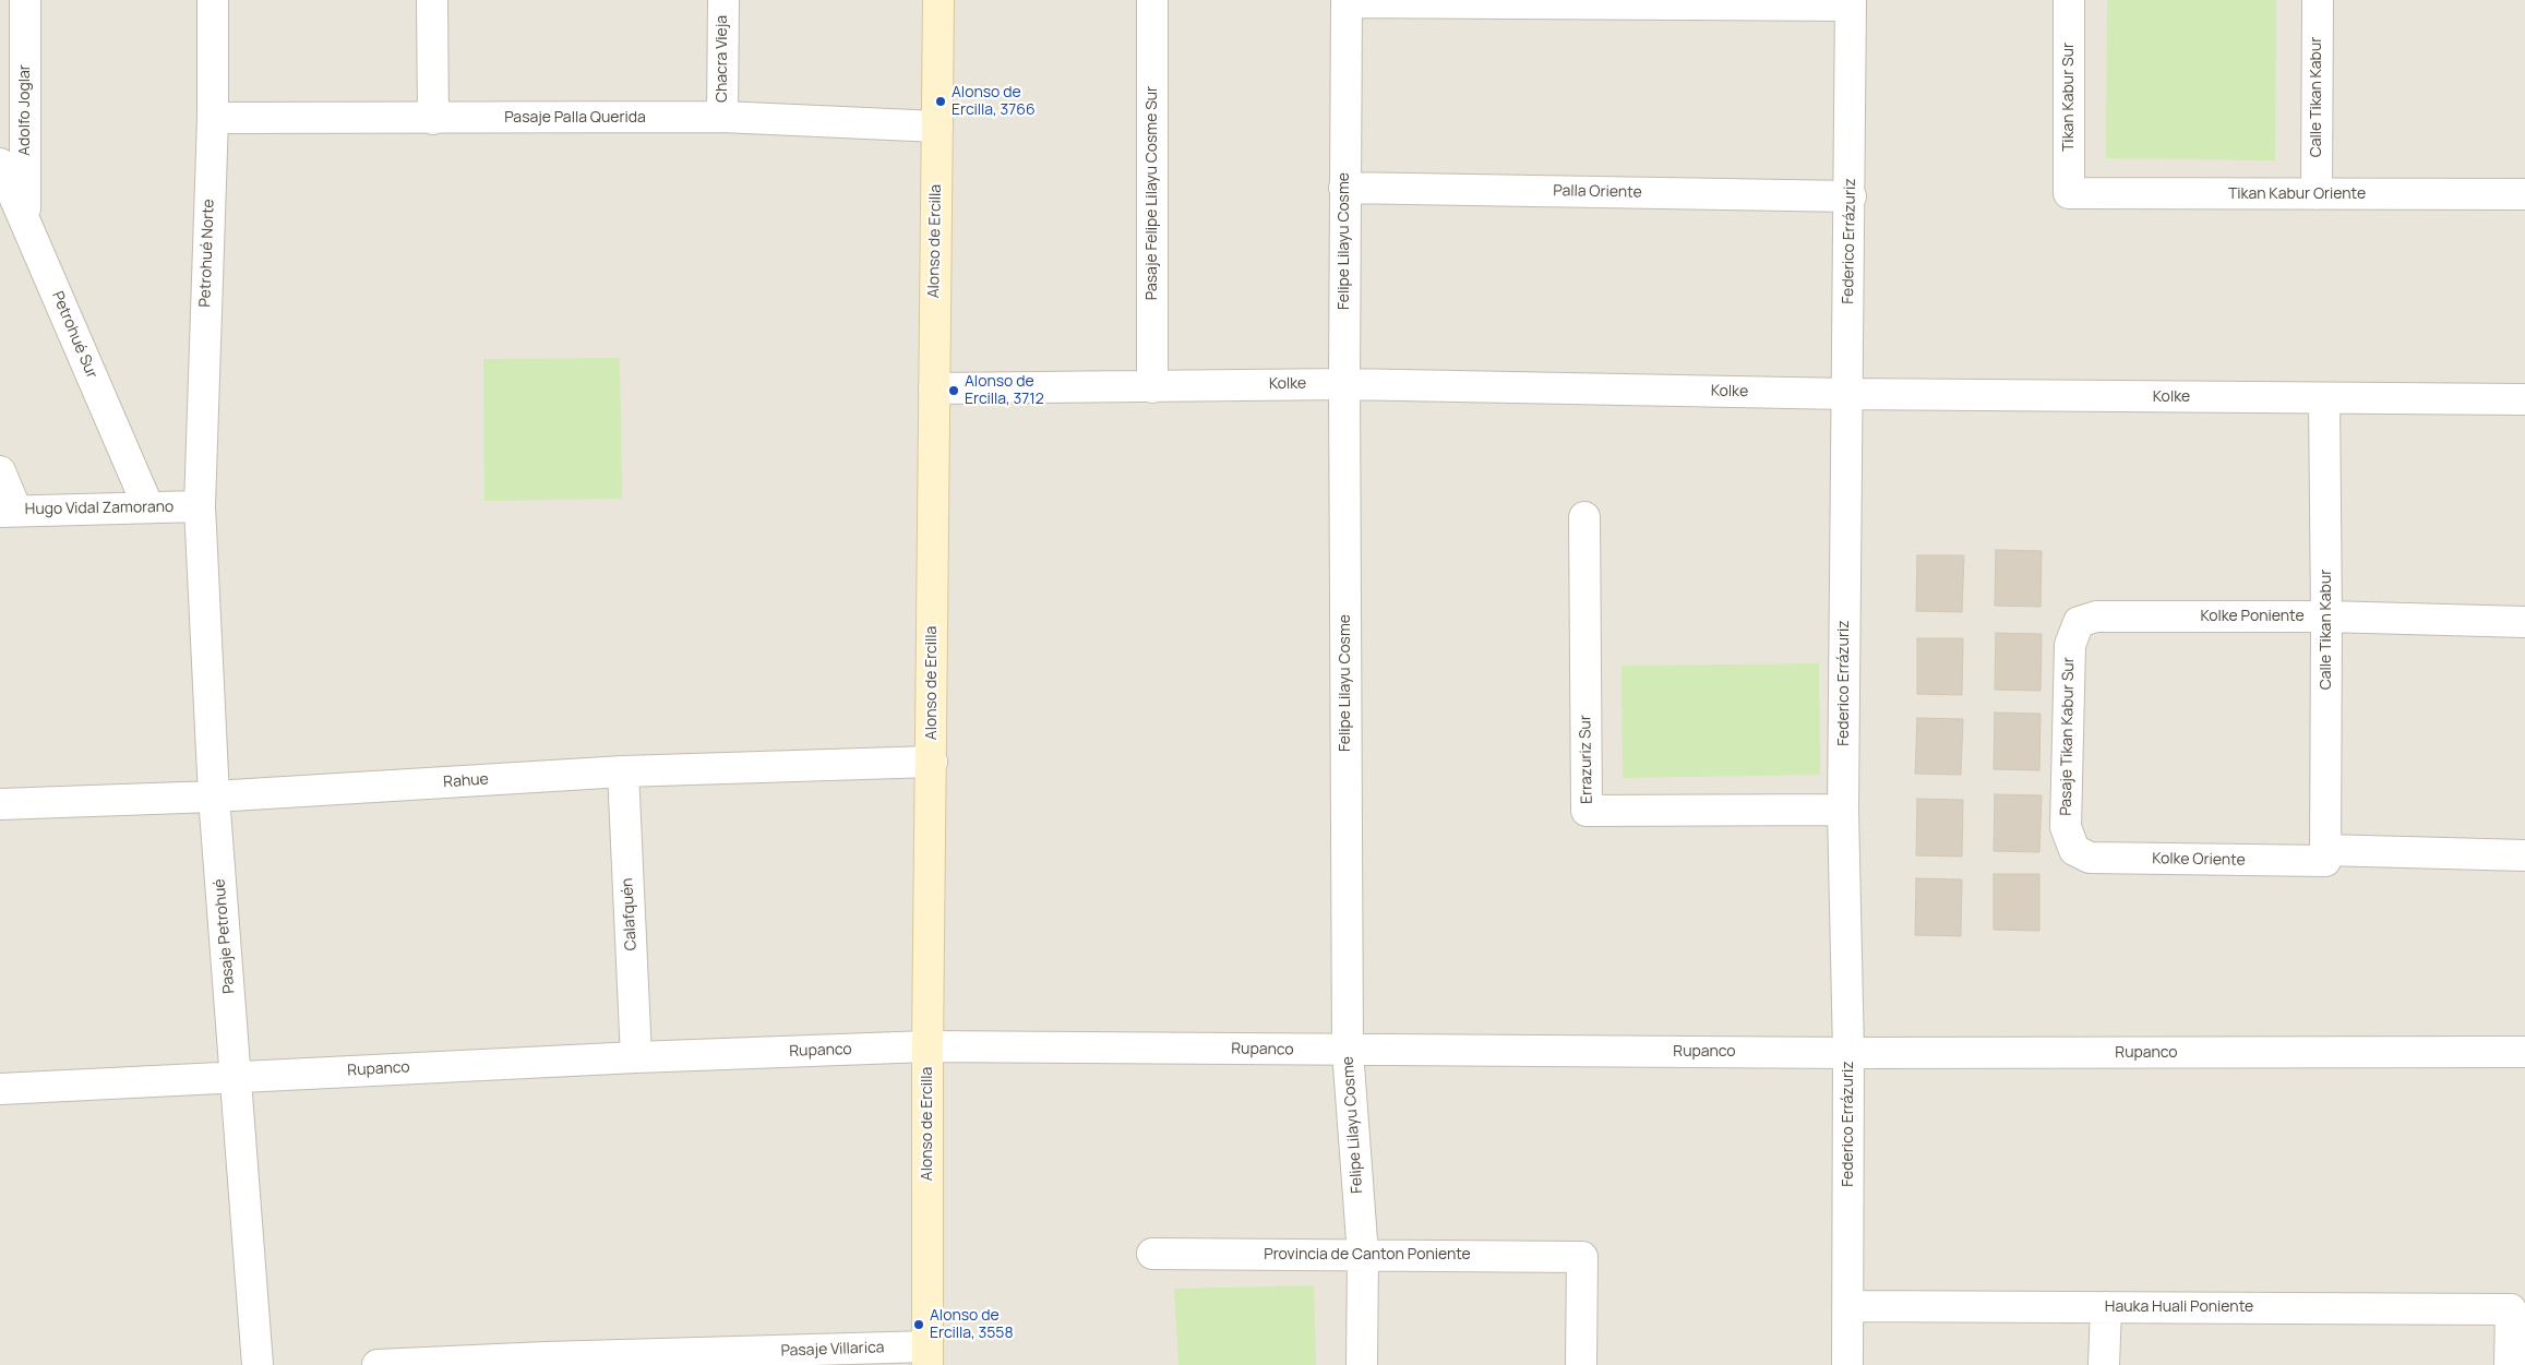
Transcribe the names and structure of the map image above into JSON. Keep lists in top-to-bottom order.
{
  "streets": {
    "street": [
      "Chacra Vieja",
      "Tikan Kabur Sur",
      "Calle Tikan Kabur",
      "Adolfo Joglar",
      "Pasaje Palla Querida",
      "Palla Oriente",
      "Pasaje Felipe Lilayu Cosme Sur",
      "Tikan Kabur Oriente",
      "Alonso de Ercilla",
      "Felipe Lilayu Cosme",
      "Federico Errázuriz",
      "Petrohué Norte",
      "Petrohué Sur",
      "Kolke",
      "Hugo Vidal Zamorano",
      "Kolke Poniente",
      "Pasaje Tikan Kabur Sur",
      "Errazuriz Sur",
      "Rahue",
      "Kolke Oriente",
      "Calafquén",
      "Pasaje Petrohué",
      "Rupanco",
      "Provincia de Canton Poniente",
      "Hauka Huali Poniente",
      "Pasaje Villarica"
    ]
  },
  "crossings": [
    ["Chacra Vieja", "Pasaje Palla Querida"],
    ["Tikan Kabur Sur", "Tikan Kabur Oriente"],
    ["Calle Tikan Kabur", "Tikan Kabur Oriente"],
    ["Calle Tikan Kabur", "Kolke"],
    ["Calle Tikan Kabur", "Kolke Poniente"],
    ["Calle Tikan Kabur", "Kolke Oriente"],
    ["Adolfo Joglar", "Petrohué Sur"],
    ["Pasaje Palla Querida", "Alonso de Ercilla"],
    ["Pasaje Palla Querida", "Petrohué Norte"],
    ["Palla Oriente", "Felipe Lilayu Cosme"],
    ["Palla Oriente", "Federico Errázuriz"],
    ["Pasaje Felipe Lilayu Cosme Sur", "Kolke"],
    ["Alonso de Ercilla", "Kolke"],
    ["Alonso de Ercilla", "Rahue"],
    ["Alonso de Ercilla", "Rupanco"],
    ["Alonso de Ercilla", "Pasaje Villarica"],
    ["Felipe Lilayu Cosme", "Kolke"],
    ["Felipe Lilayu Cosme", "Rupanco"],
    ["Felipe Lilayu Cosme", "Provincia de Canton Poniente"],
    ["Federico Errázuriz", "Kolke"],
    ["Federico Errázuriz", "Errazuriz Sur"],
    ["Federico Errázuriz", "Rupanco"],
    ["Federico Errázuriz", "Hauka Huali Poniente"],
    ["Petrohué Norte", "Hugo Vidal Zamorano"],
    ["Petrohué Norte", "Pasaje Petrohué"],
    ["Petrohué Sur", "Hugo Vidal Zamorano"],
    ["Hugo Vidal Zamorano", "Pasaje Petrohué"],
    ["Kolke Poniente", "Pasaje Tikan Kabur Sur"],
    ["Pasaje Tikan Kabur Sur", "Kolke Oriente"],
    ["Rahue", "Calafquén"],
    ["Rahue", "Pasaje Petrohué"],
    ["Calafquén", "Rupanco"],
    ["Pasaje Petrohué", "Rupanco"]
  ],
  "places": ["Alonso de Ercilla, 3766", "Alonso de Ercilla, 3712", "Alonso de Ercilla, 3558"]
}
